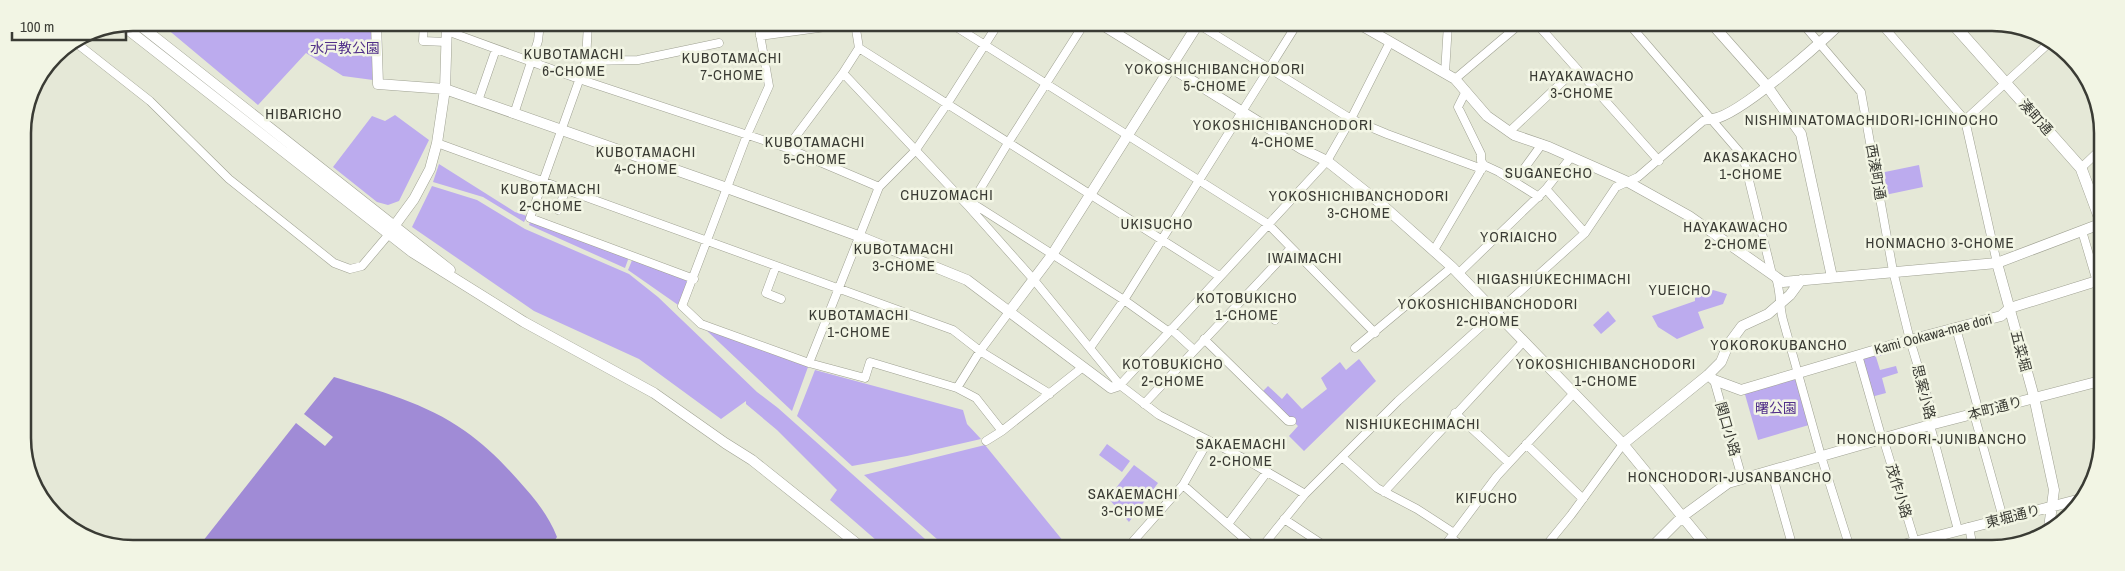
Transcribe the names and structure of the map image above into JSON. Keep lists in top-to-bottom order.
{
  "streets": {
    "main road": ["湊町通"],
    "street": [
      "西湊町通",
      "Kami Ookawa-mae dori",
      "五菜堀",
      "思案小路",
      "本町通り",
      "関口小路",
      "茂作小路",
      "東堀通り"
    ]
  },
  "crossings": [
    ["西湊町通", "Kami Ookawa-mae dori"],
    ["西湊町通", "思案小路"],
    ["Kami Ookawa-mae dori", "五菜堀"],
    ["Kami Ookawa-mae dori", "思案小路"],
    ["Kami Ookawa-mae dori", "関口小路"],
    ["Kami Ookawa-mae dori", "茂作小路"],
    ["五菜堀", "本町通り"],
    ["五菜堀", "東堀通り"],
    ["思案小路", "本町通り"],
    ["思案小路", "東堀通り"],
    ["本町通り", "関口小路"],
    ["本町通り", "茂作小路"]
  ],
  "districts": [
    "KUBOTAMACHI 6-CHOME",
    "KUBOTAMACHI 7-CHOME",
    "YOKOSHICHIBANCHODORI 5-CHOME",
    "HAYAKAWACHO 3-CHOME",
    "HIBARICHO",
    "NISHIMINATOMACHIDORI-ICHINOCHO",
    "YOKOSHICHIBANCHODORI 4-CHOME",
    "KUBOTAMACHI 5-CHOME",
    "KUBOTAMACHI 4-CHOME",
    "AKASAKACHO 1-CHOME",
    "SUGANECHO",
    "KUBOTAMACHI 2-CHOME",
    "CHUZOMACHI",
    "YOKOSHICHIBANCHODORI 3-CHOME",
    "UKISUCHO",
    "HAYAKAWACHO 2-CHOME",
    "YORIAICHO",
    "HONMACHO 3-CHOME",
    "KUBOTAMACHI 3-CHOME",
    "IWAIMACHI",
    "HIGASHIUKECHIMACHI",
    "YUEICHO",
    "KOTOBUKICHO 1-CHOME",
    "YOKOSHICHIBANCHODORI 2-CHOME",
    "KUBOTAMACHI 1-CHOME",
    "YOKOROKUBANCHO",
    "KOTOBUKICHO 2-CHOME",
    "YOKOSHICHIBANCHODORI 1-CHOME",
    "NISHIUKECHIMACHI",
    "HONCHODORI-JUNIBANCHO",
    "SAKAEMACHI 2-CHOME",
    "HONCHODORI-JUSANBANCHO",
    "SAKAEMACHI 3-CHOME",
    "KIFUCHO"
  ],
  "parks": ["水戸教公園", "曙公園"],
  "scale_bar": "100 m"
}
